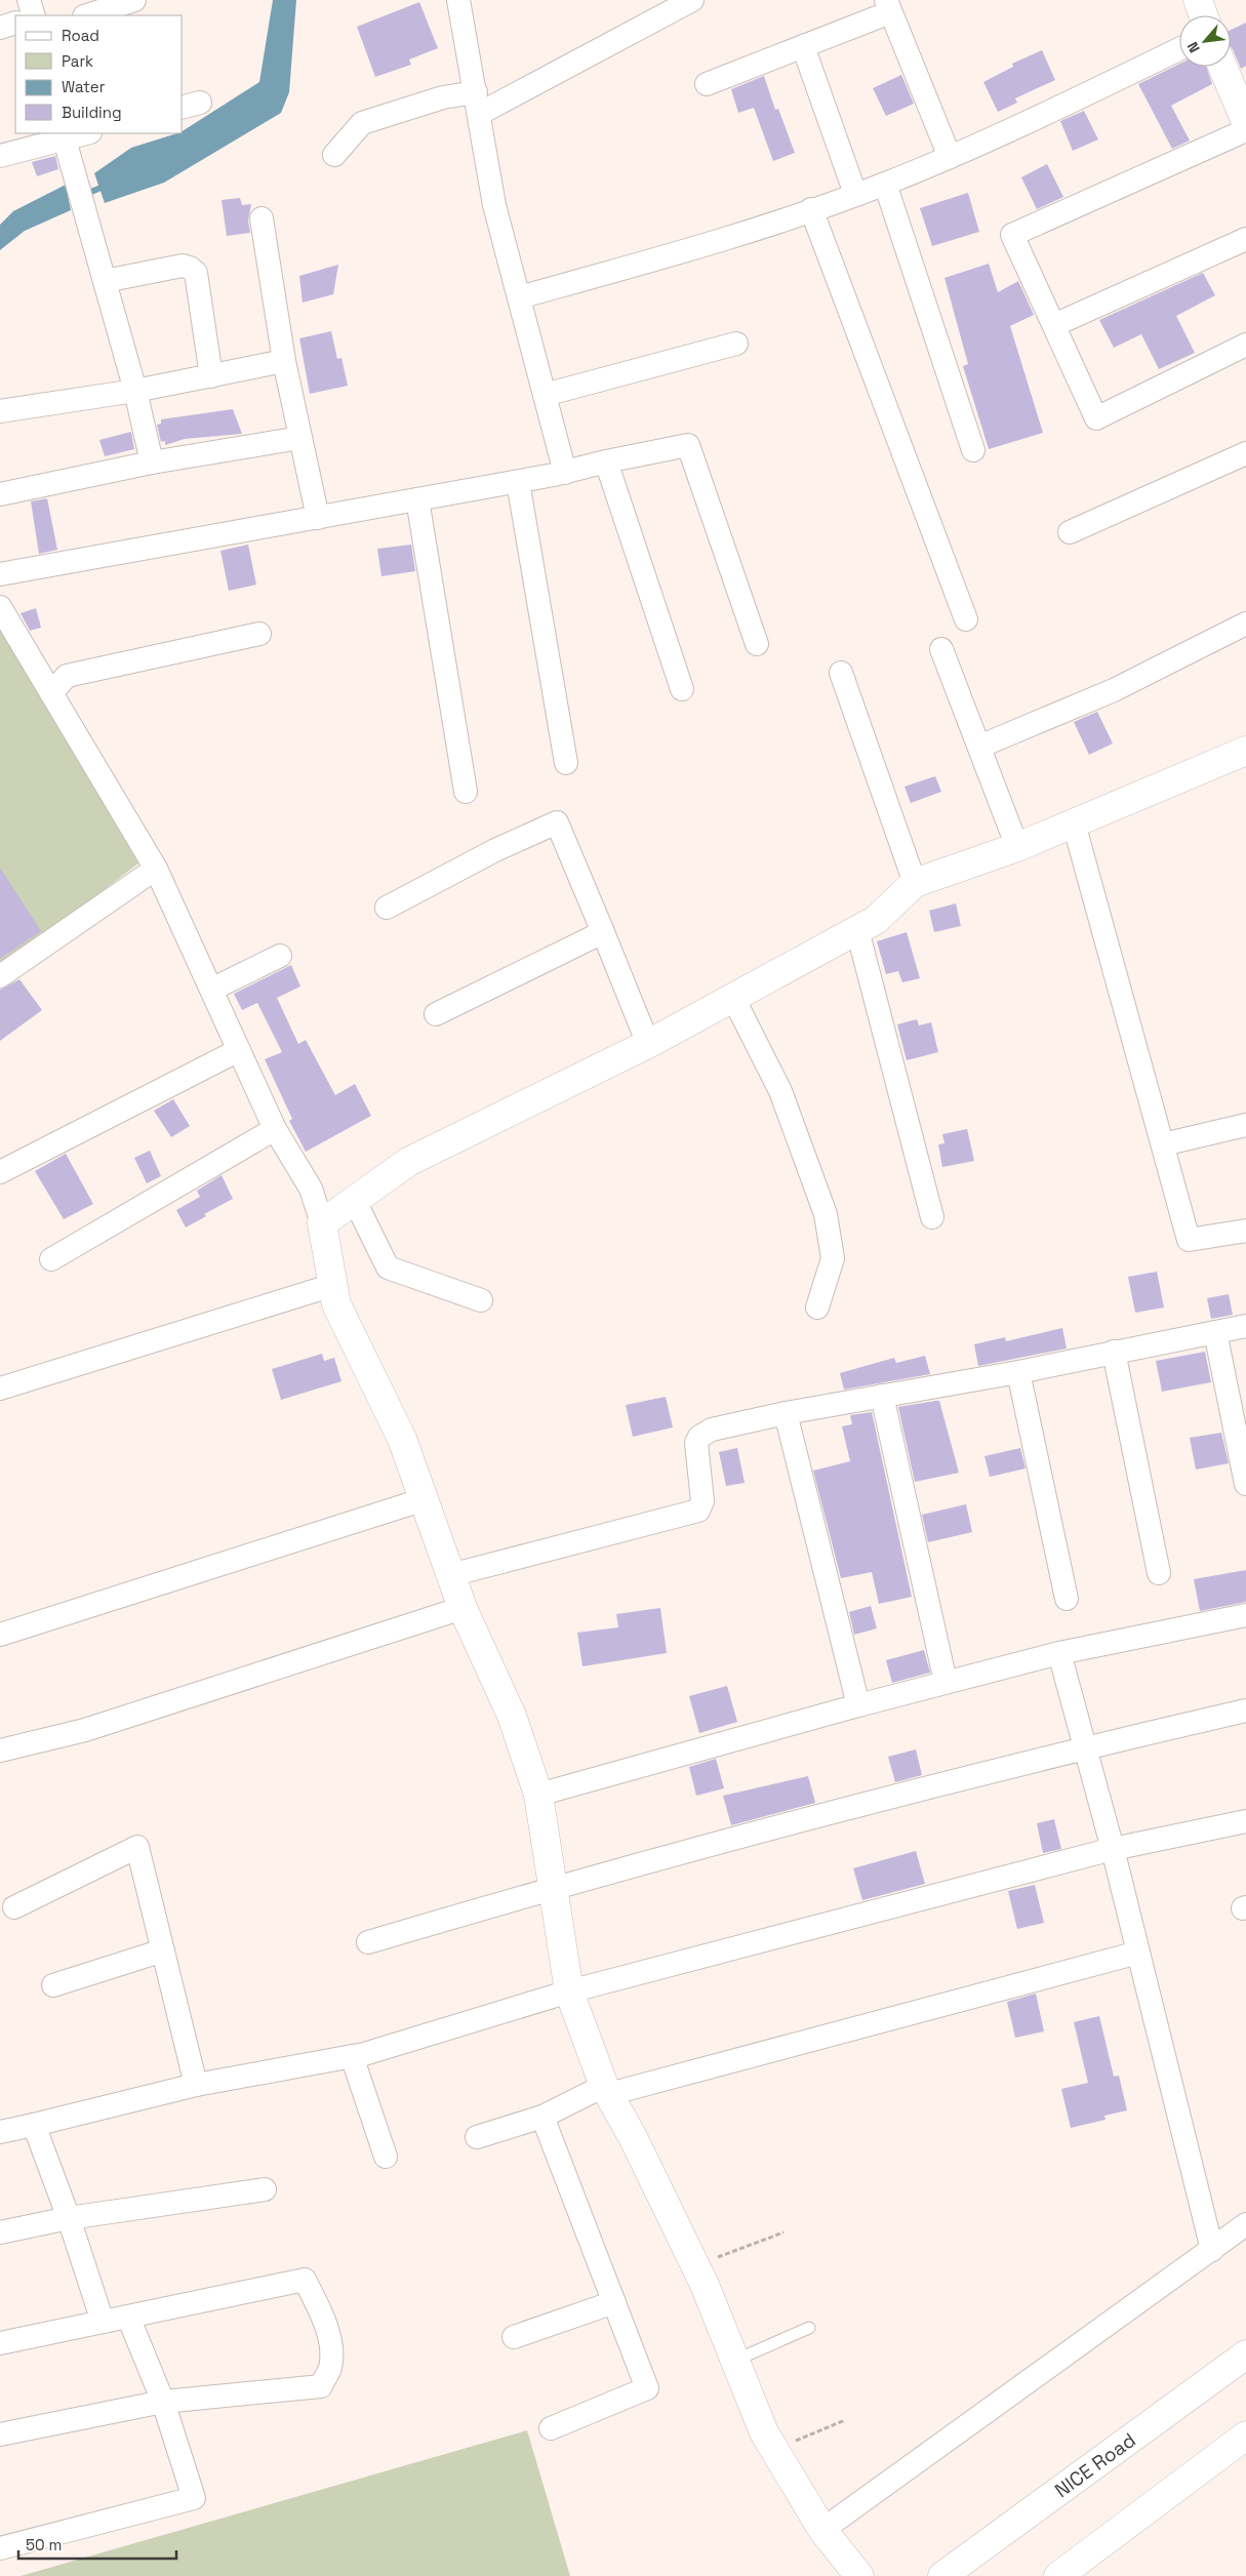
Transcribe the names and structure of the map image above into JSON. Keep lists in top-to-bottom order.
{
  "streets": {
    "main road": ["NICE Road"]
  },
  "legend": [
    "Road",
    "Park",
    "Water",
    "Building"
  ],
  "scale_bar": "50 m",
  "north": "bottom left"
}
